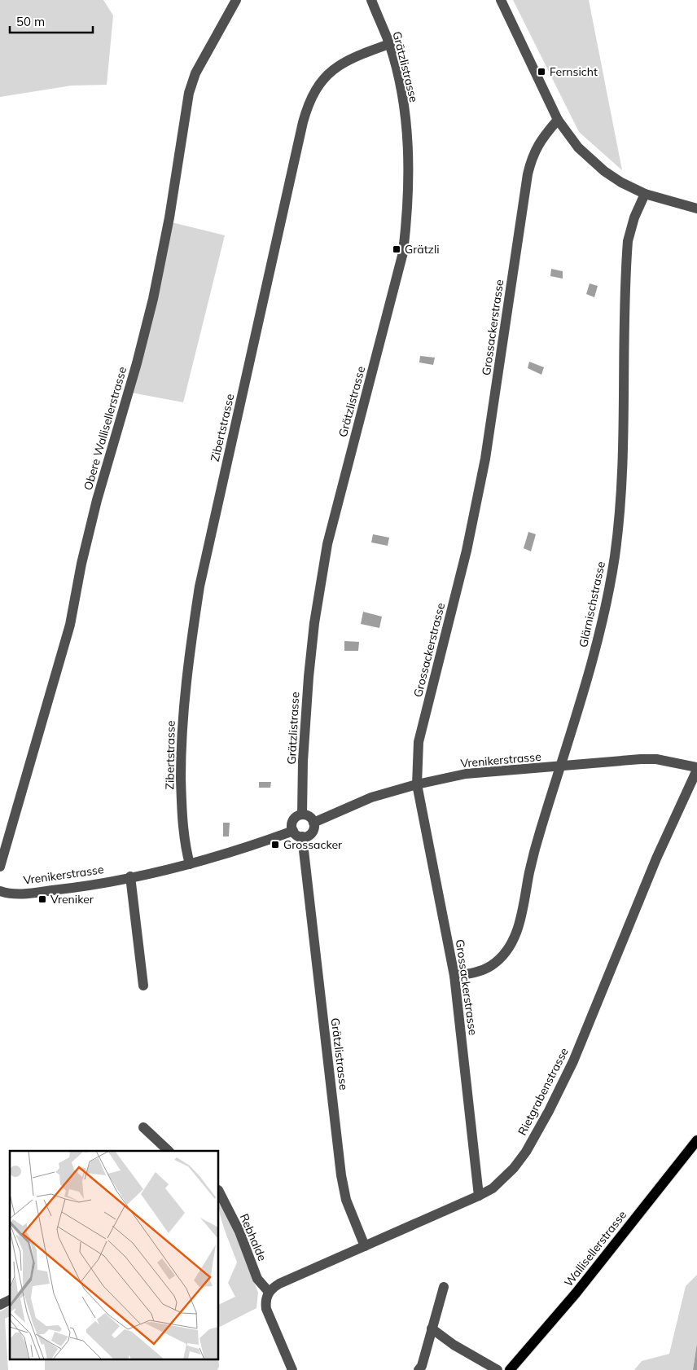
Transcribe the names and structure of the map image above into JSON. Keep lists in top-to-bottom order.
{
  "streets": {
    "main road": ["Wallisellerstrasse"],
    "street": [
      "Grätzlistrasse",
      "Grossackerstrasse",
      "Zibertstrasse",
      "Obere Wallisellerstrasse",
      "Glärnischstrasse",
      "Vrenikerstrasse",
      "Rietgrabenstrasse",
      "Rebhalde"
    ]
  },
  "crossings": [
    ["Grätzlistrasse", "Zibertstrasse"],
    ["Grätzlistrasse", "Vrenikerstrasse"],
    ["Grätzlistrasse", "Rietgrabenstrasse"],
    ["Grossackerstrasse", "Glärnischstrasse"],
    ["Grossackerstrasse", "Vrenikerstrasse"],
    ["Grossackerstrasse", "Rietgrabenstrasse"],
    ["Zibertstrasse", "Vrenikerstrasse"],
    ["Glärnischstrasse", "Vrenikerstrasse"],
    ["Vrenikerstrasse", "Rietgrabenstrasse"],
    ["Rietgrabenstrasse", "Rebhalde"]
  ],
  "places": {
    "transit": [
      "Fernsicht",
      "Grätzli",
      "Grossacker",
      "Vreniker"
    ]
  },
  "scale_bar": "50 m"
}
